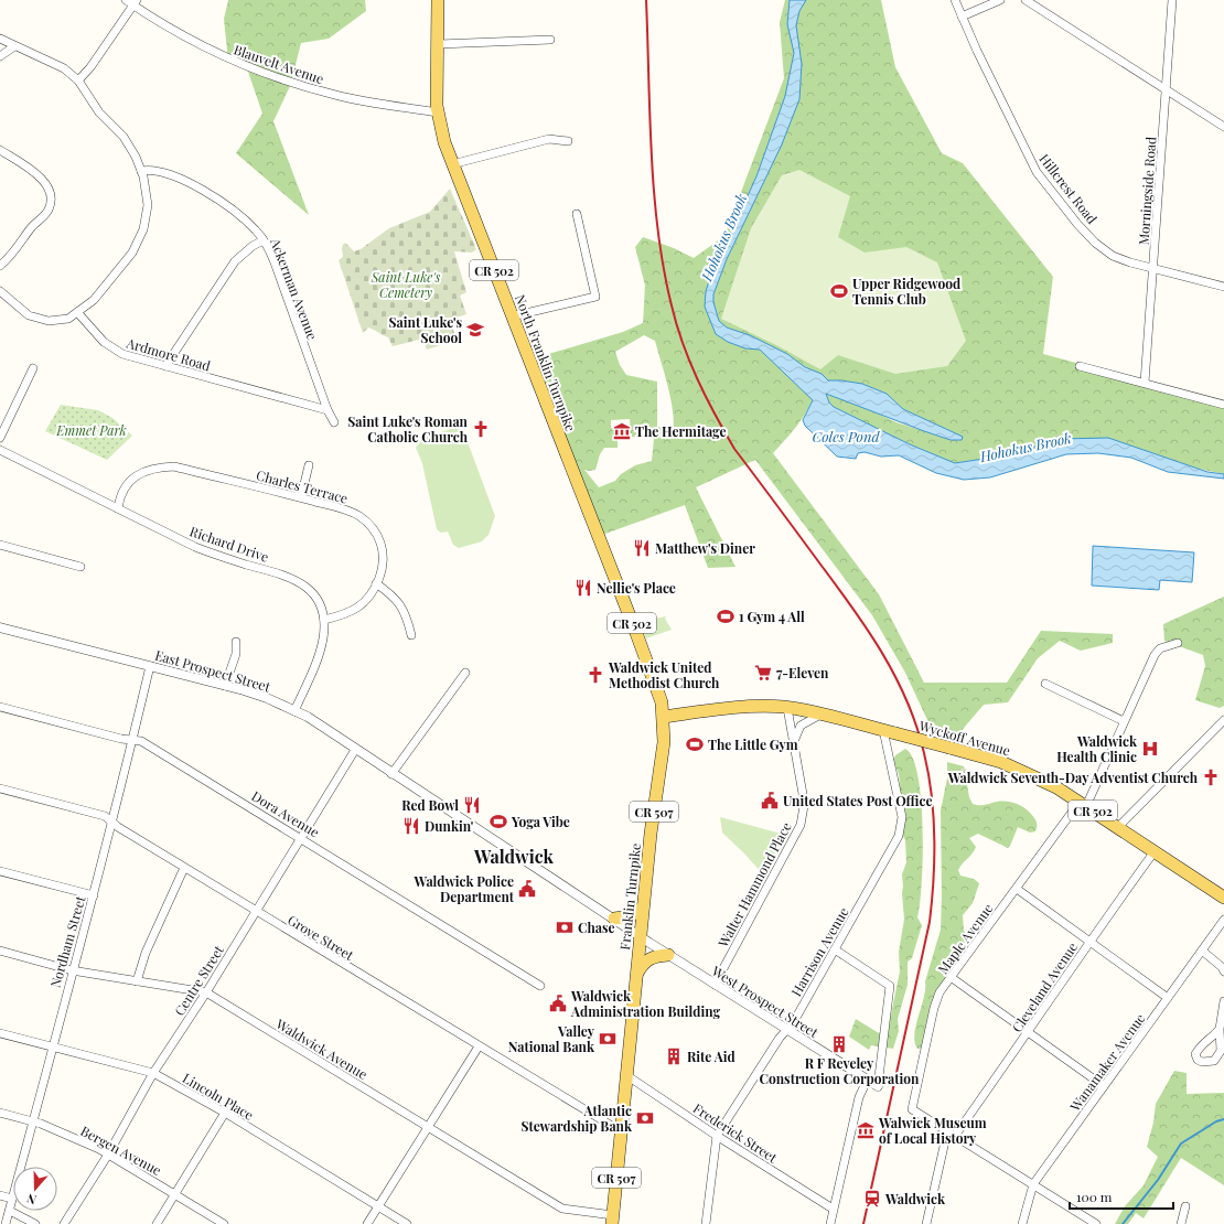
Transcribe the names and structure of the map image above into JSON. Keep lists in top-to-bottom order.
{
  "streets": {
    "main road": [
      "CR 502",
      "North Franklin Turnpike",
      "Wyckoff Avenue",
      "CR 507",
      "Franklin Turnpike"
    ],
    "street": [
      "Blauvelt Avenue",
      "Hillcrest Road",
      "Morningside Road",
      "Ackerman Avenue",
      "Ardmore Road",
      "Charles Terrace",
      "Richard Drive",
      "East Prospect Street",
      "Dora Avenue",
      "Walter Hammond Place",
      "Grove Street",
      "Maple Avenue",
      "Nordham Street",
      "Harrison Avenue",
      "Centre Street",
      "Cleveland Avenue",
      "West Prospect Street",
      "Waldwick Avenue",
      "Wanamaker Avenue",
      "Lincoln Place",
      "Frederick Street",
      "Bergen Avenue"
    ]
  },
  "crossings": [
    ["Blauvelt Avenue", "North Franklin Turnpike"],
    ["Hillcrest Road", "Morningside Road"],
    ["Ackerman Avenue", "Ardmore Road"],
    ["North Franklin Turnpike", "Franklin Turnpike"],
    ["Charles Terrace", "Richard Drive"],
    ["Richard Drive", "East Prospect Street"],
    ["East Prospect Street", "Nordham Street"],
    ["East Prospect Street", "Centre Street"],
    ["East Prospect Street", "West Prospect Street"],
    ["Wyckoff Avenue", "Walter Hammond Place"],
    ["Wyckoff Avenue", "Franklin Turnpike"],
    ["Wyckoff Avenue", "Maple Avenue"],
    ["Wyckoff Avenue", "Harrison Avenue"],
    ["Wyckoff Avenue", "Cleveland Avenue"],
    ["Dora Avenue", "Nordham Street"],
    ["Dora Avenue", "Centre Street"],
    ["Walter Hammond Place", "West Prospect Street"],
    ["Franklin Turnpike", "Grove Street"],
    ["Franklin Turnpike", "West Prospect Street"],
    ["Franklin Turnpike", "Waldwick Avenue"],
    ["Franklin Turnpike", "Frederick Street"],
    ["Grove Street", "Nordham Street"],
    ["Grove Street", "Centre Street"],
    ["Maple Avenue", "Cleveland Avenue"],
    ["Nordham Street", "Waldwick Avenue"],
    ["Nordham Street", "Lincoln Place"],
    ["Nordham Street", "Bergen Avenue"],
    ["Harrison Avenue", "West Prospect Street"],
    ["Harrison Avenue", "Frederick Street"],
    ["Centre Street", "Waldwick Avenue"],
    ["Centre Street", "Lincoln Place"],
    ["Centre Street", "Bergen Avenue"]
  ],
  "districts": ["Waldwick"],
  "water": ["Hohokus Brook", "Coles Pond"],
  "parks": ["Saint Luke's Cemetery", "Emmet Park"],
  "places": {
    "sports": [
      "Upper Ridgewood Tennis Club",
      "1 Gym 4 All",
      "The Little Gym",
      "Yoga Vibe"
    ],
    "school or university": ["Saint Luke's School"],
    "church": ["Saint Luke's Roman Catholic Church", "Waldwick United Methodist Church", "Waldwick Seventh-Day Adventist Church"],
    "museum": ["The Hermitage", "Walwick Museum of Local History"],
    "restaurant": [
      "Matthew's Diner",
      "Nellie's Place",
      "Red Bowl",
      "Dunkin'"
    ],
    "supermarket": ["7-Eleven"],
    "hospital": ["Waldwick Health Clinic"],
    "public building": ["United States Post Office", "Waldwick Police Department", "Waldwick Administration Building"],
    "bank": ["Chase", "Valley National Bank", "Atlantic Stewardship Bank"],
    "building": ["R F Reveley Construction Corporation", "Rite Aid"],
    "station": ["Waldwick"]
  },
  "scale_bar": "100 m",
  "north": "bottom"
}
